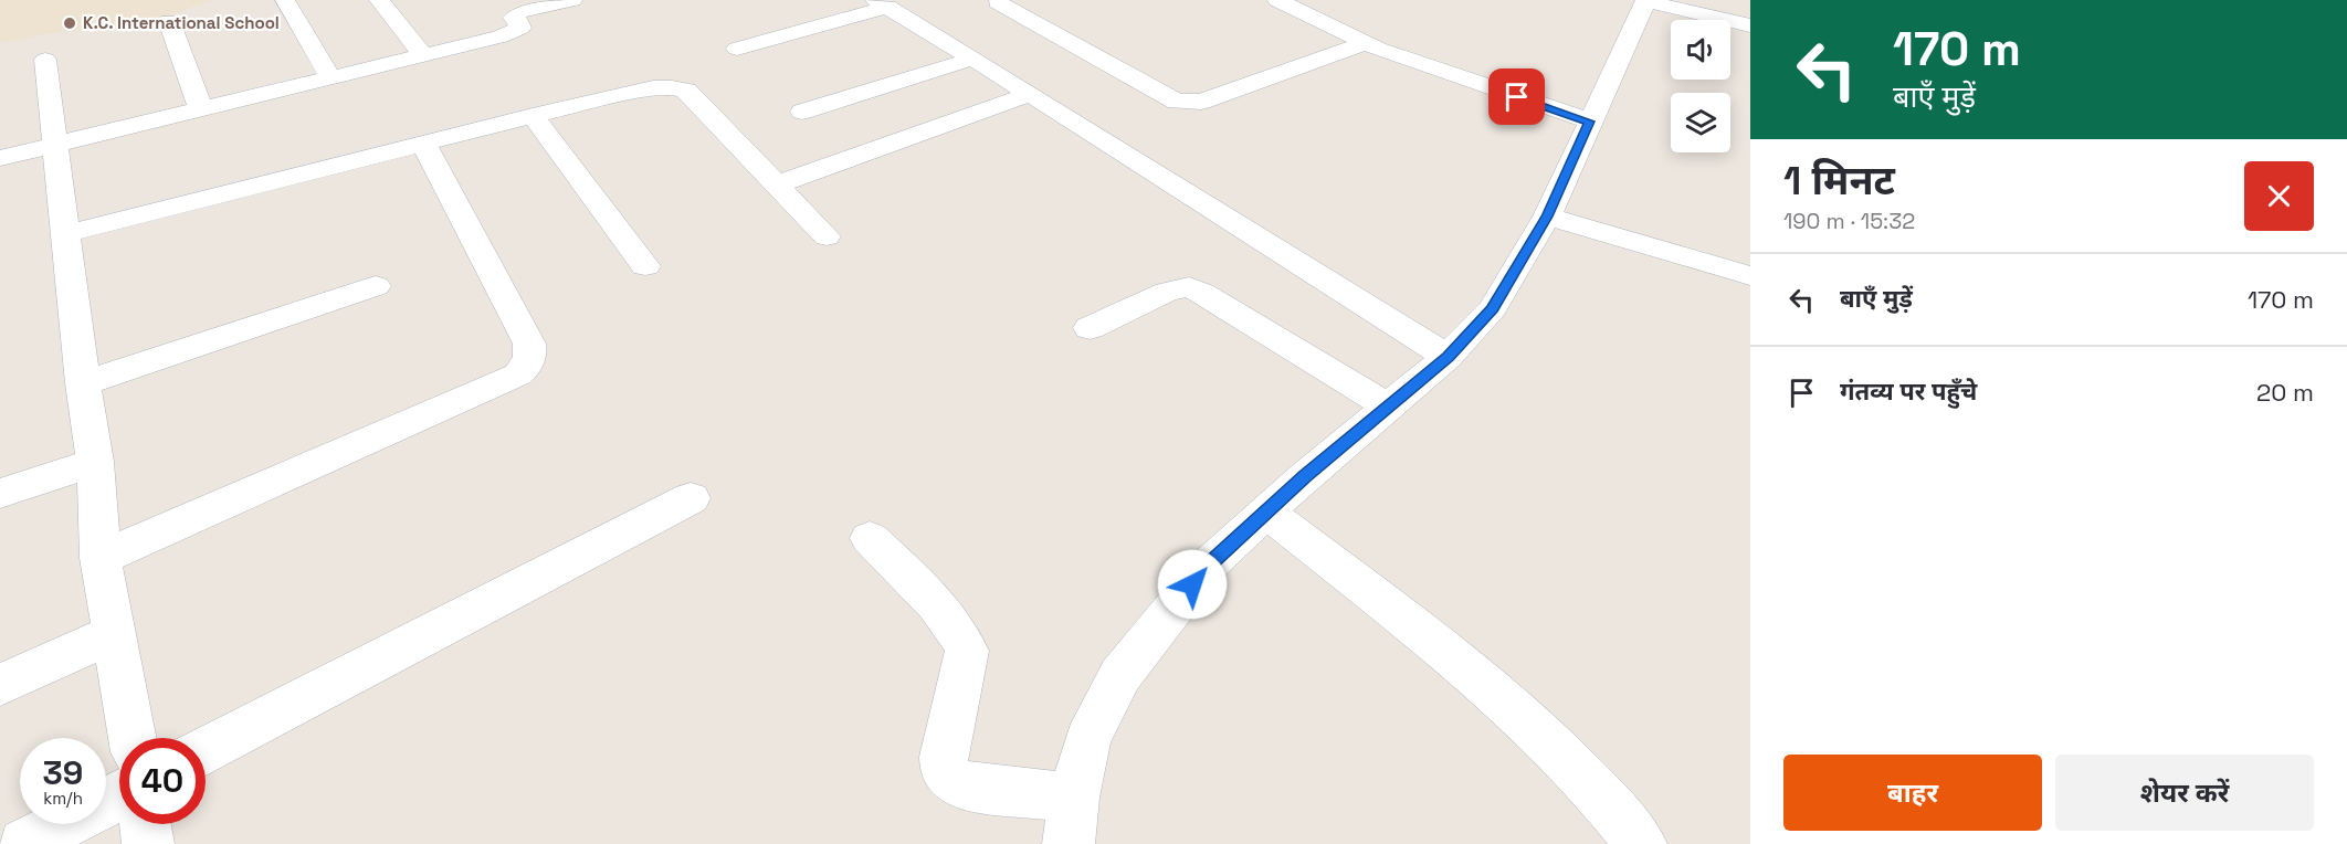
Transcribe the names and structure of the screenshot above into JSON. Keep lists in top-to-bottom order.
{
  "places": ["K.C. International School"],
  "page": {
    "turn": ["170 m", "बाएँ मुड़ें"],
    "heading": ["1 मिनट", "190 m · 15:32"],
    "list": [
      {
        "name": "बाएँ मुड़ें",
        "value": "170 m"
      },
      {
        "name": "गंतव्य पर पहुँचे",
        "value": "20 m"
      }
    ],
    "speed": "39 km/h",
    "limit": "40",
    "buttons": ["बाहर", "शेयर करें"]
  }
}
